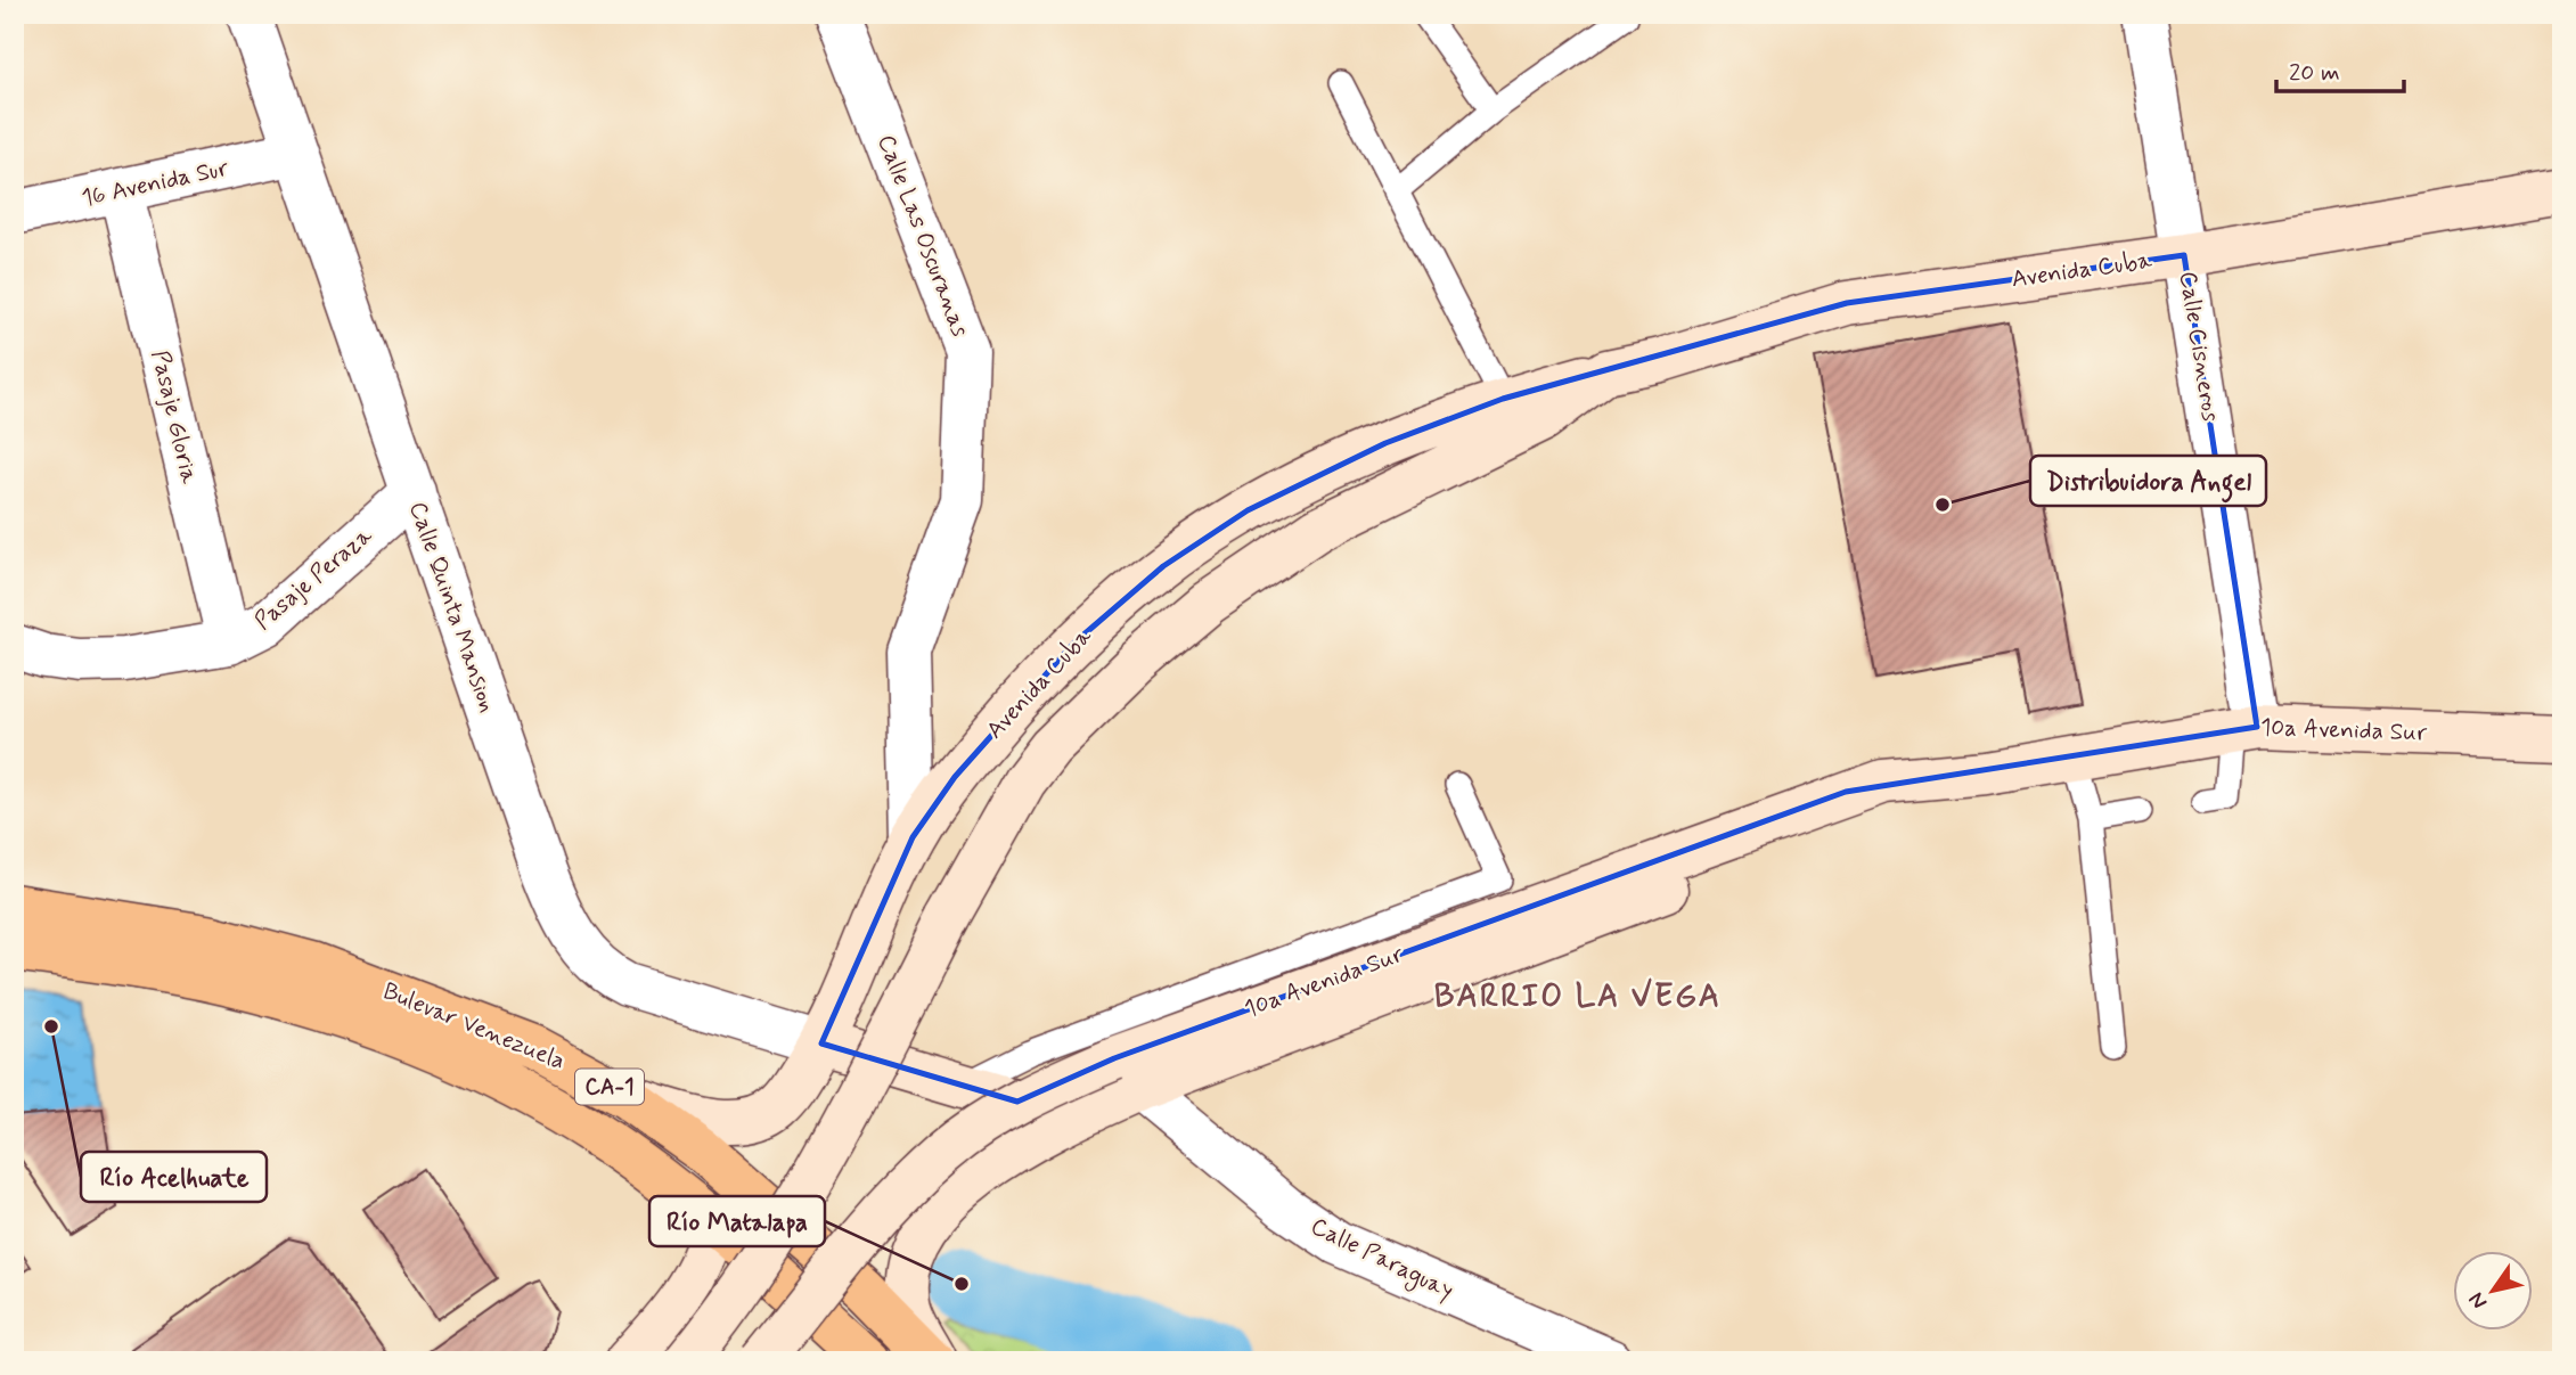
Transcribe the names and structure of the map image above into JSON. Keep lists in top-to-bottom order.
{
  "streets": {
    "highway": ["Bulevar Venezuela", "CA-1"],
    "main road": ["Avenida Cuba", "10a Avenida Sur"],
    "street": [
      "16 Avenida Sur",
      "Calle Las Oscuranas",
      "Calle Cisneros",
      "Pasaje Gloria",
      "Pasaje Peraza",
      "Calle Quinta Mansion",
      "Calle Paraguay"
    ]
  },
  "crossings": [
    ["16 Avenida Sur", "Pasaje Gloria"],
    ["16 Avenida Sur", "Calle Quinta Mansion"],
    ["Calle Las Oscuranas", "Avenida Cuba"],
    ["Avenida Cuba", "Calle Cisneros"],
    ["Avenida Cuba", "Calle Quinta Mansion"],
    ["Avenida Cuba", "Bulevar Venezuela"],
    ["Calle Cisneros", "10a Avenida Sur"],
    ["Pasaje Gloria", "Pasaje Peraza"],
    ["Pasaje Peraza", "Calle Quinta Mansion"],
    ["10a Avenida Sur", "Bulevar Venezuela"],
    ["10a Avenida Sur", "Calle Paraguay"]
  ],
  "districts": ["BARRIO LA VEGA"],
  "places": ["Distribuidora Angel", "Río Acelhuate", "Río Matalapa"],
  "scale_bar": "20 m",
  "north": "bottom left"
}
